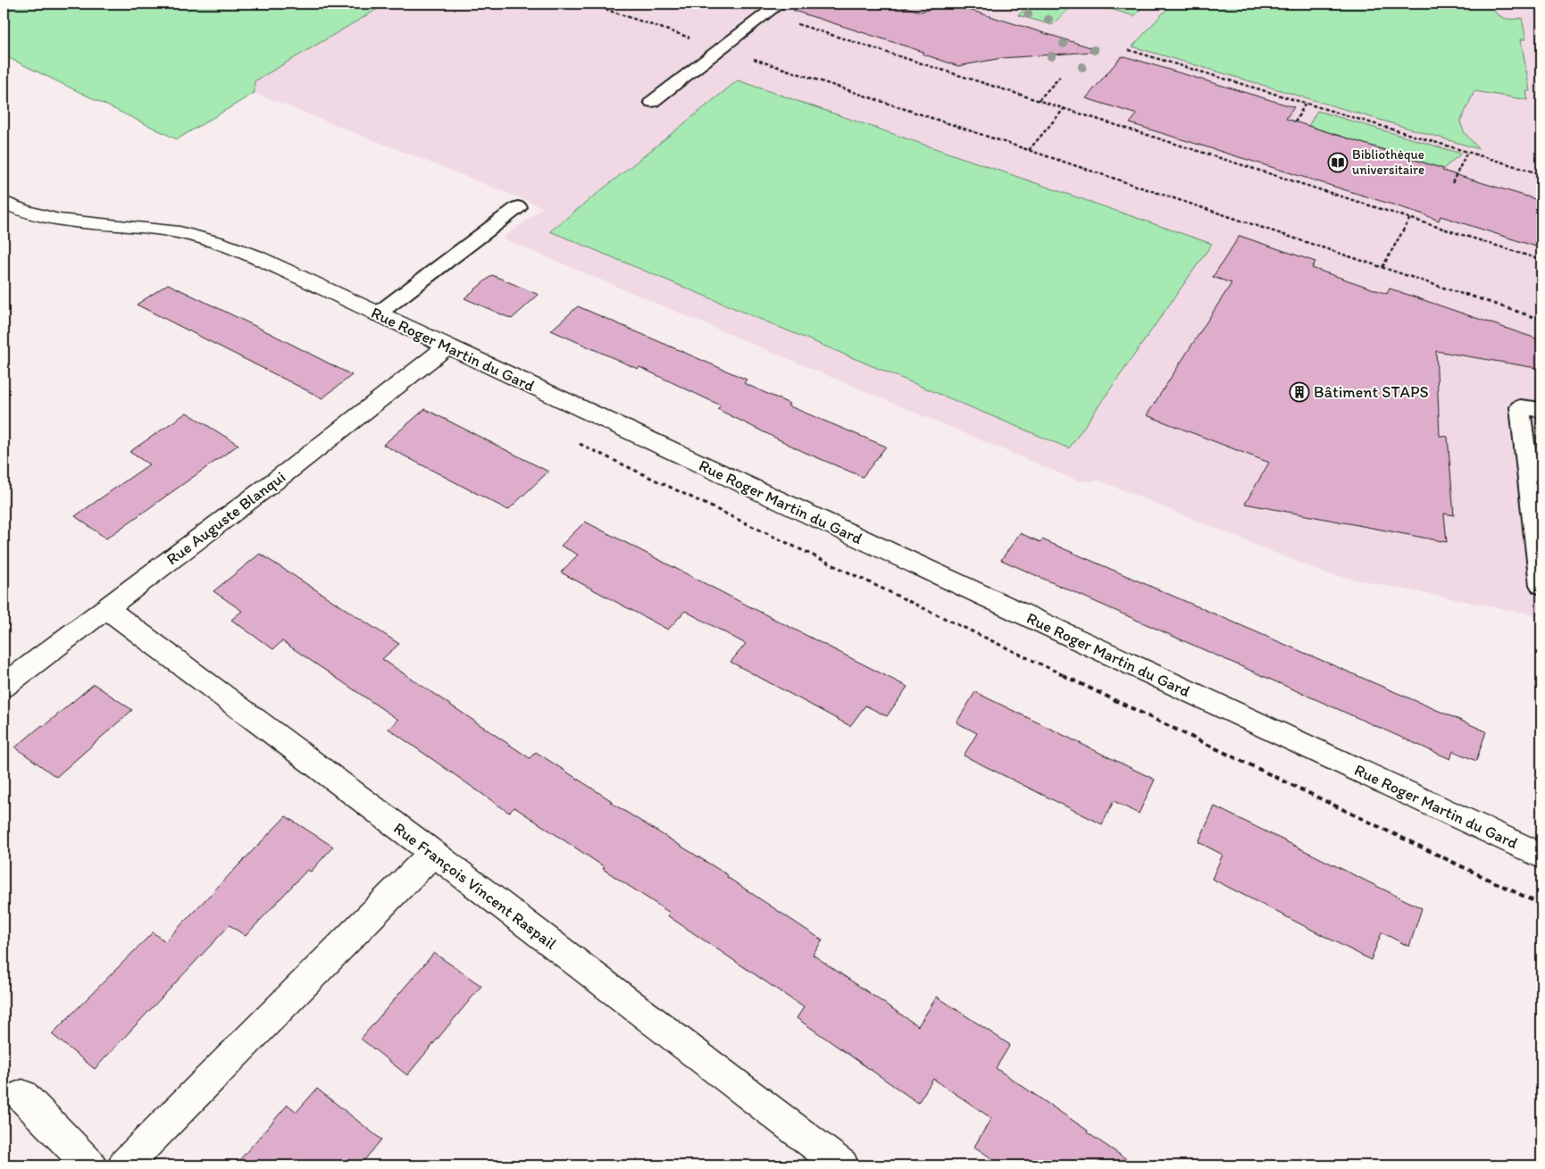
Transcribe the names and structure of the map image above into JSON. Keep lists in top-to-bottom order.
{
  "streets": {
    "street": ["Rue Roger Martin du Gard", "Rue Auguste Blanqui", "Rue François Vincent Raspail"]
  },
  "crossings": [
    ["Rue Roger Martin du Gard", "Rue Auguste Blanqui"],
    ["Rue Auguste Blanqui", "Rue François Vincent Raspail"]
  ],
  "places": {
    "library": ["Bibliothèque universitaire"],
    "building": ["Bâtiment STAPS"]
  }
}
